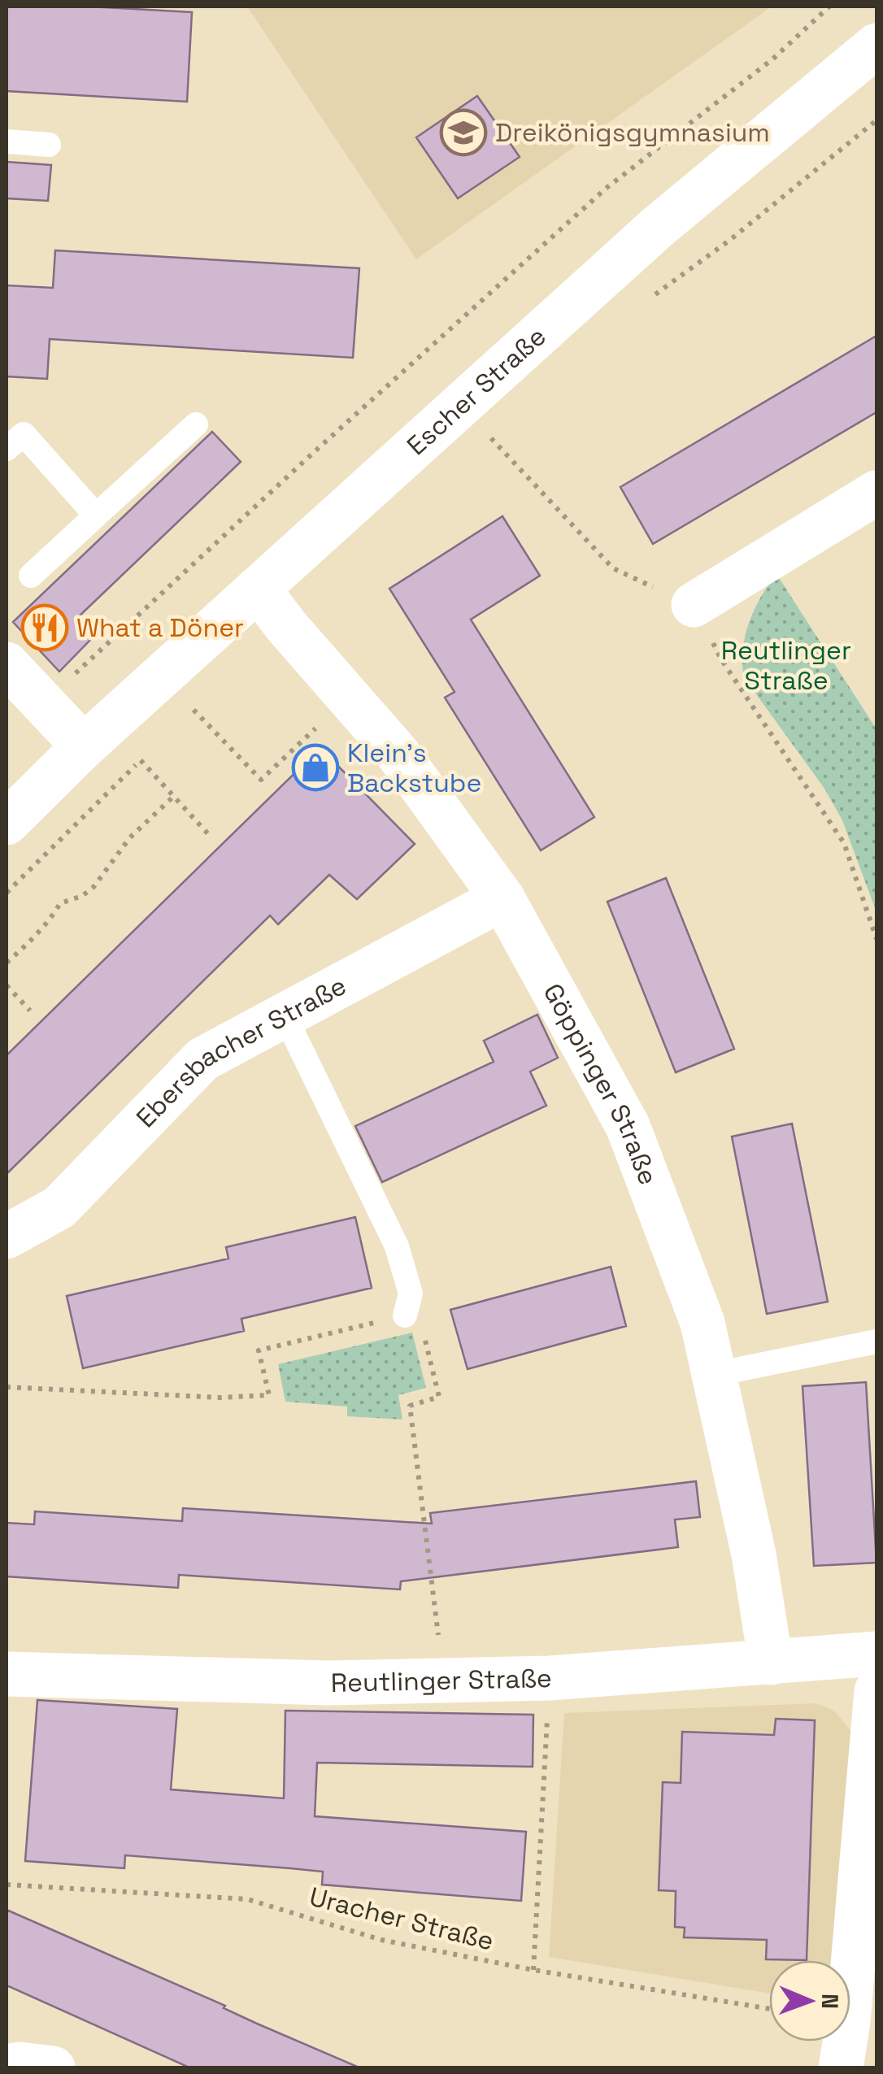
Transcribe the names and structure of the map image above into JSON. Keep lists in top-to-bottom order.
{
  "streets": {
    "street": [
      "Escher Straße",
      "Ebersbacher Straße",
      "Göppinger Straße",
      "Reutlinger Straße"
    ],
    "path": ["Uracher Straße"]
  },
  "crossings": [
    ["Escher Straße", "Göppinger Straße"],
    ["Ebersbacher Straße", "Göppinger Straße"],
    ["Göppinger Straße", "Reutlinger Straße"]
  ],
  "parks": ["Reutlinger Straße"],
  "places": {
    "school or university": ["Dreikönigsgymnasium"],
    "restaurant": ["What a Döner"],
    "shop": ["Klein’s Backstube"]
  },
  "north": "right"
}
